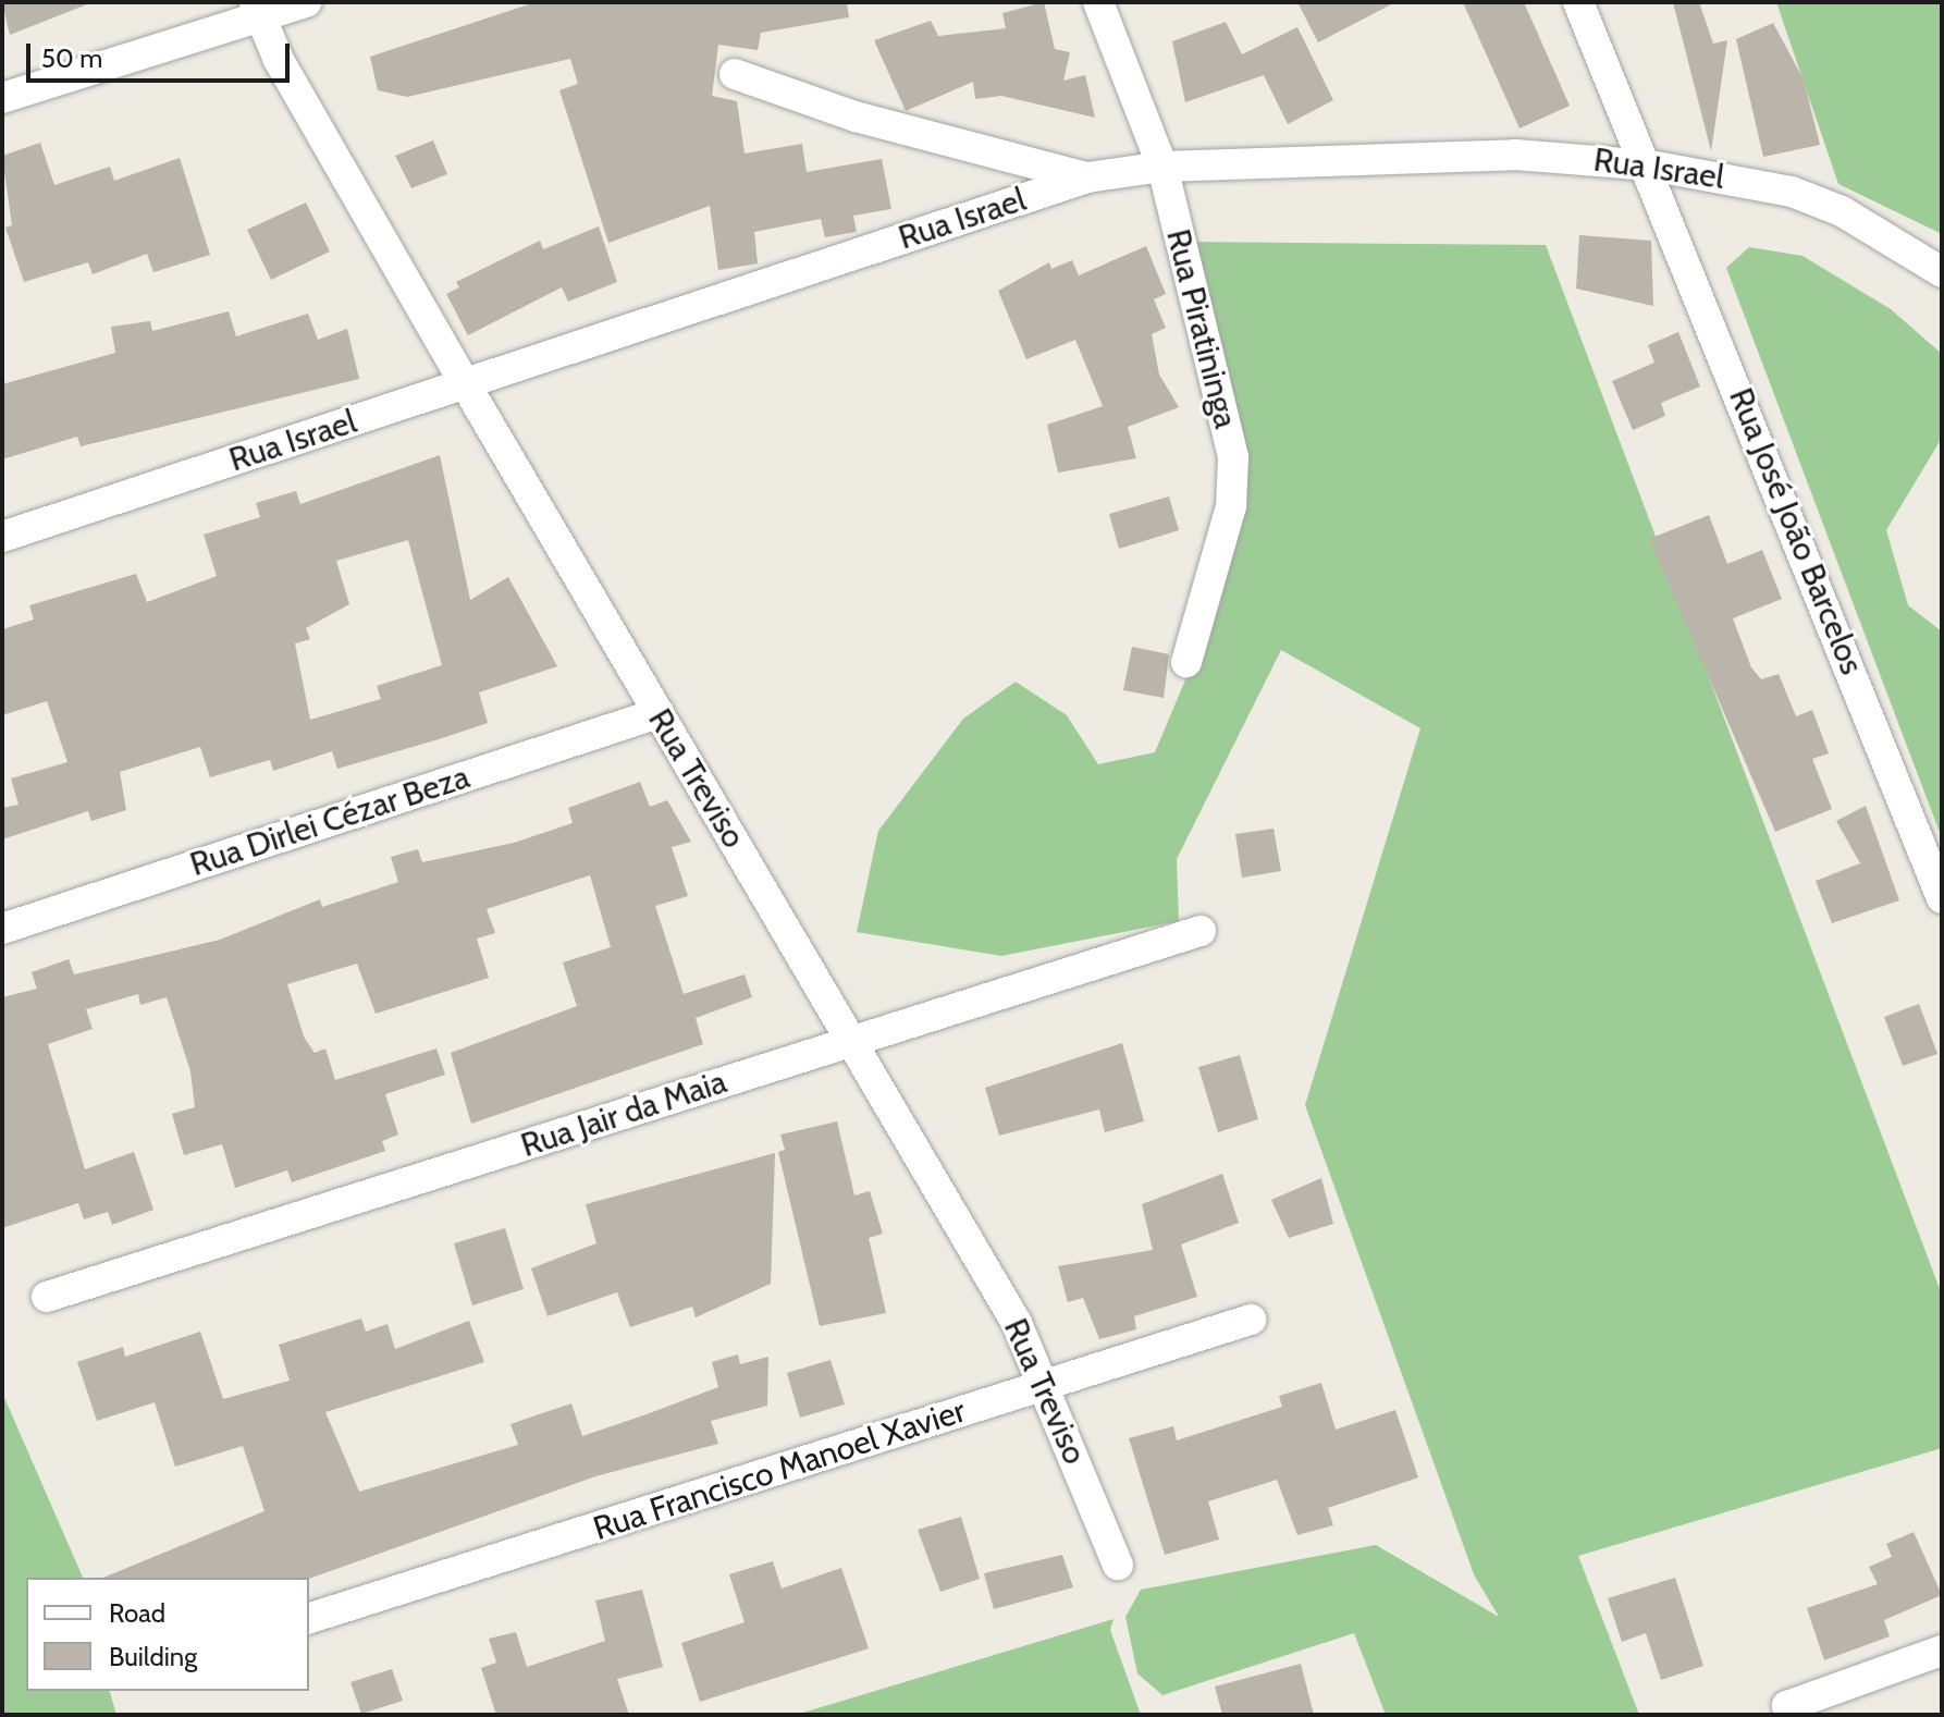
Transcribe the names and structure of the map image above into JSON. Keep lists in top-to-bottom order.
{
  "streets": {
    "street": [
      "Rua Israel",
      "Rua Piratininga",
      "Rua José João Barcelos",
      "Rua Treviso",
      "Rua Dirlei Cézar Beza",
      "Rua Jair da Maia",
      "Rua Francisco Manoel Xavier"
    ]
  },
  "crossings": [
    ["Rua Israel", "Rua Piratininga"],
    ["Rua Israel", "Rua José João Barcelos"],
    ["Rua Israel", "Rua Treviso"],
    ["Rua Treviso", "Rua Dirlei Cézar Beza"],
    ["Rua Treviso", "Rua Jair da Maia"],
    ["Rua Treviso", "Rua Francisco Manoel Xavier"]
  ],
  "legend": ["Road", "Building"],
  "scale_bar": "50 m"
}
